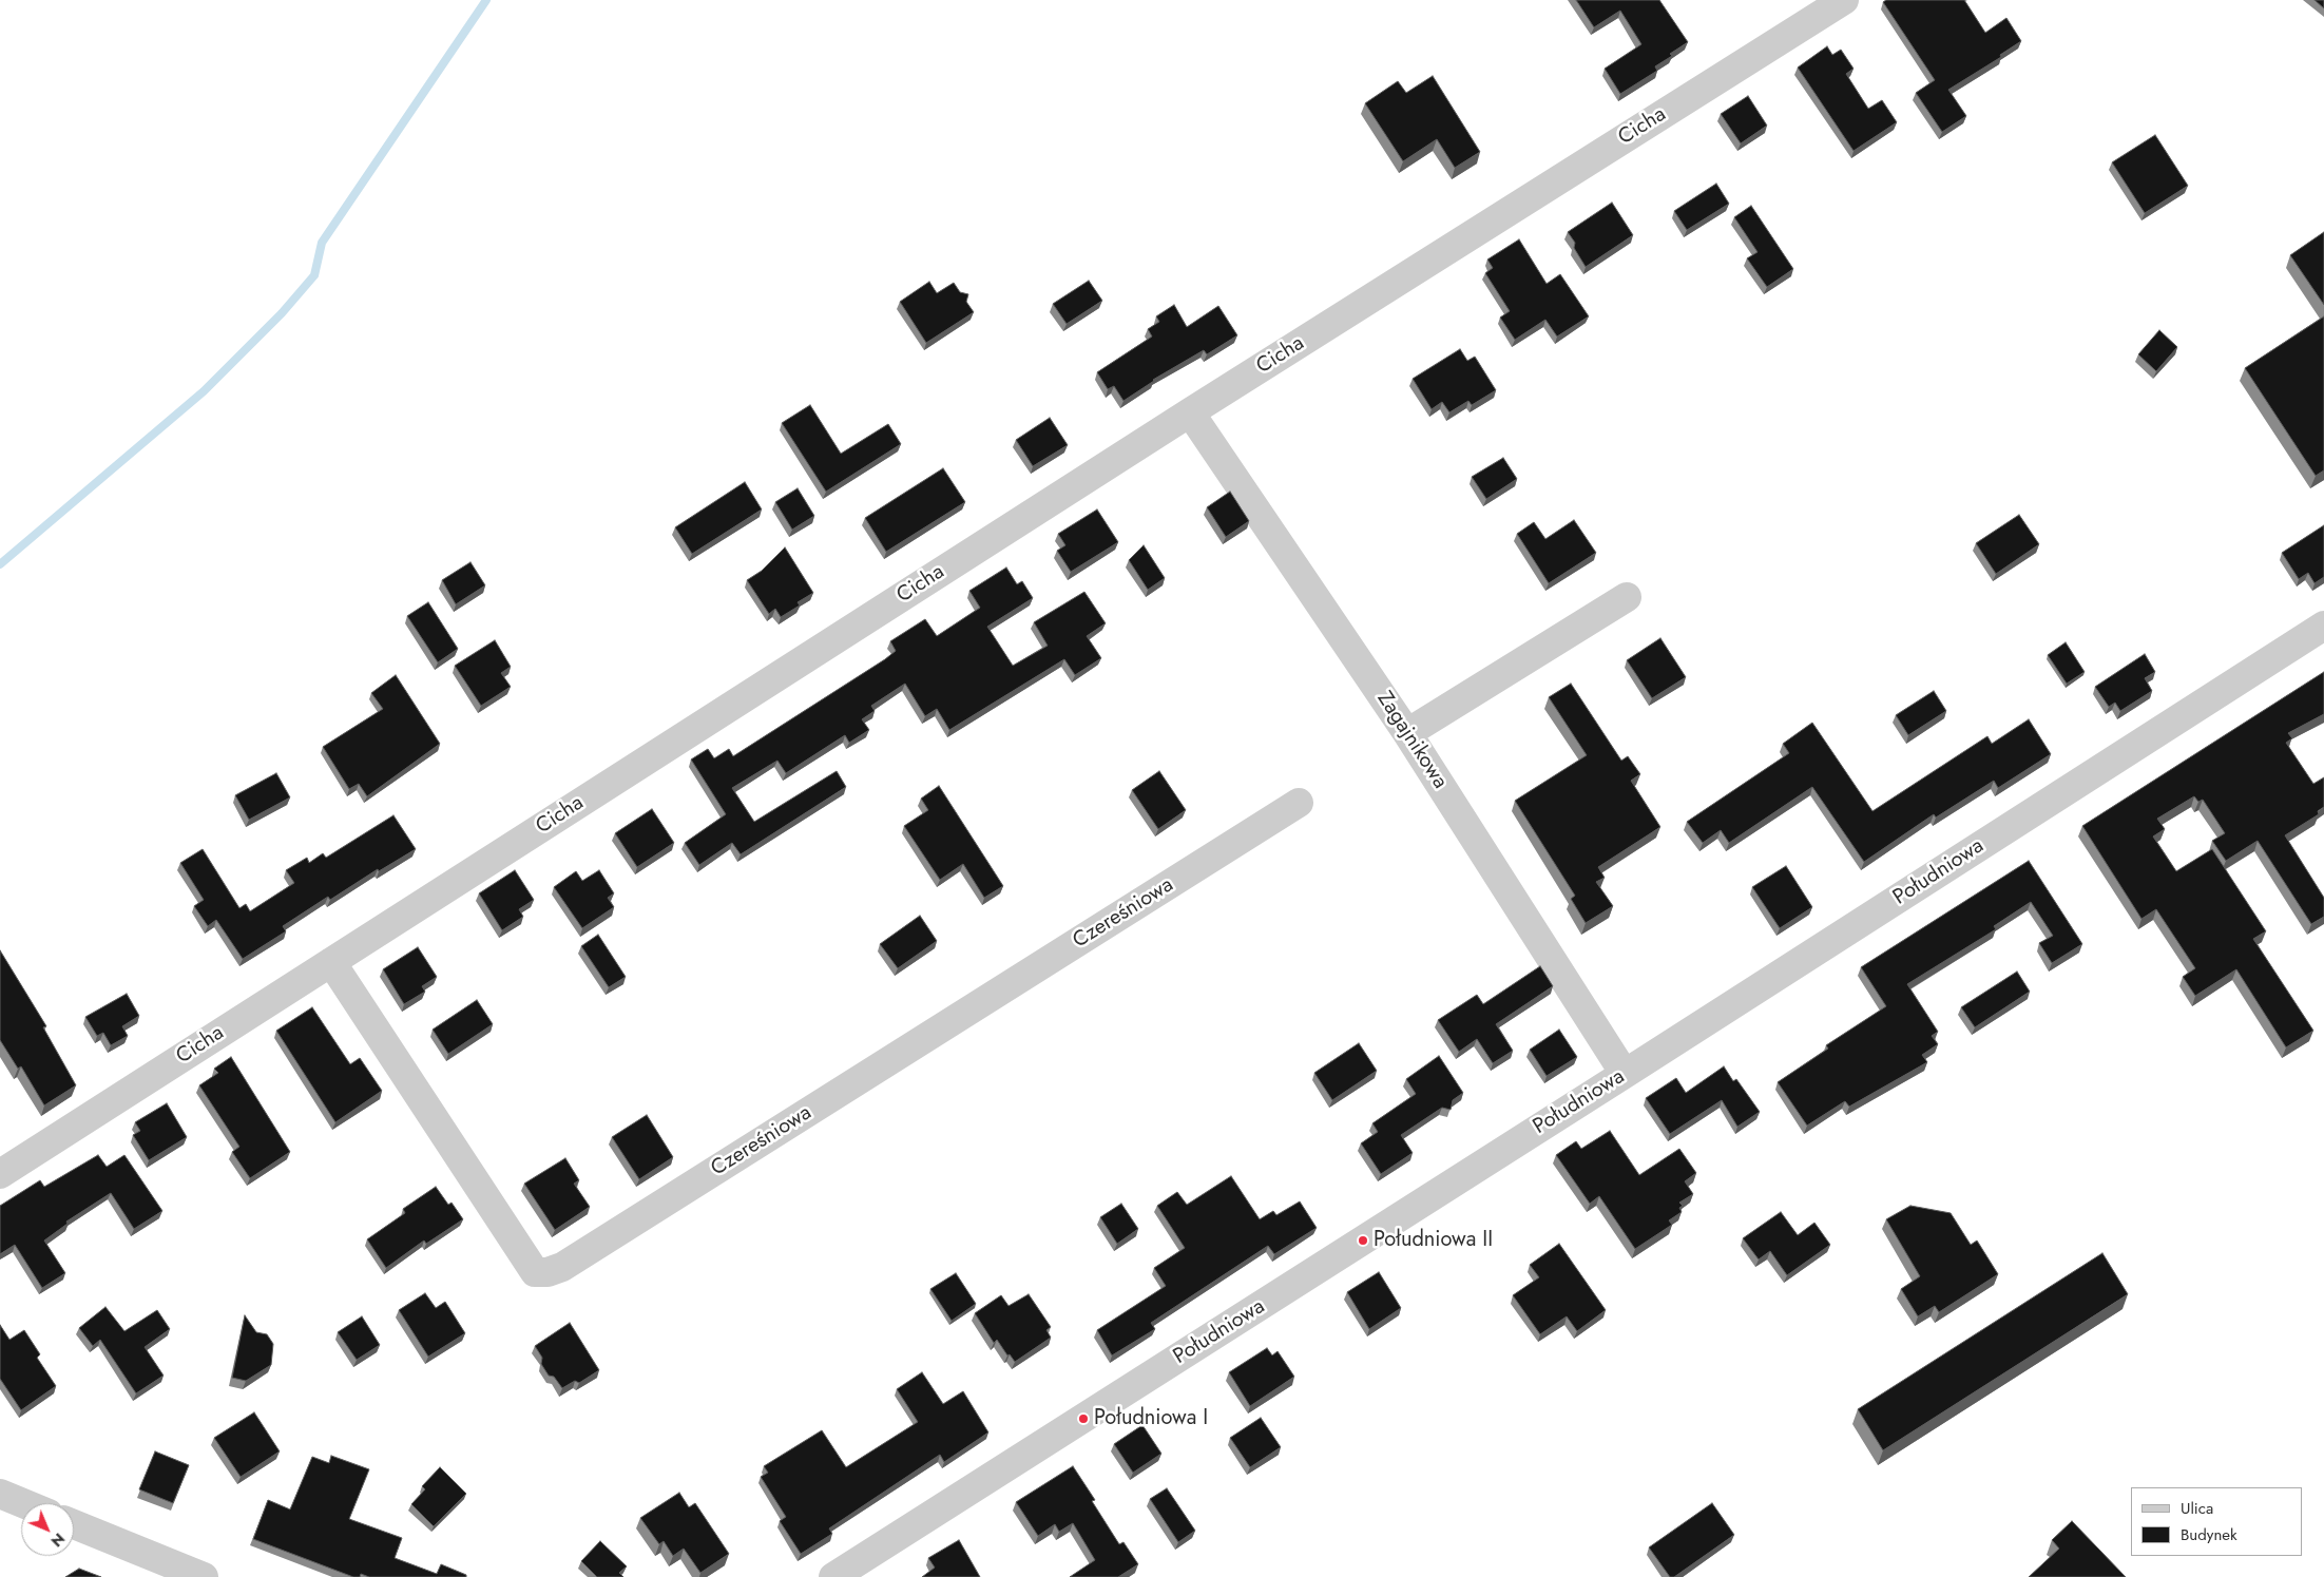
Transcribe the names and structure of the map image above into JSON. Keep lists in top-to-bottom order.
{
  "streets": {
    "street": [
      "Cicha",
      "Zagajnikowa",
      "Południowa",
      "Czereśniowa"
    ]
  },
  "crossings": [
    ["Cicha", "Zagajnikowa"],
    ["Cicha", "Czereśniowa"],
    ["Zagajnikowa", "Południowa"]
  ],
  "places": ["Południowa II", "Południowa I"],
  "legend": ["Ulica", "Budynek"],
  "north": "bottom right"
}
